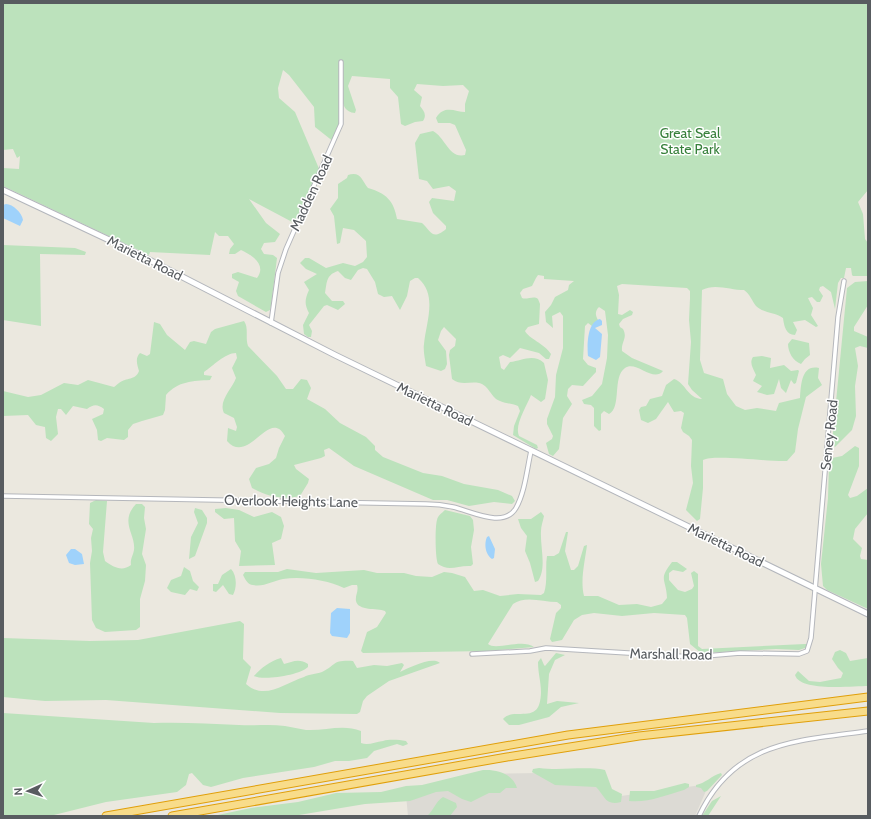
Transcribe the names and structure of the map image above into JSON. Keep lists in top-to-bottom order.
{
  "streets": {
    "street": [
      "Madden Road",
      "Marietta Road",
      "Seney Road",
      "Overlook Heights Lane",
      "Marshall Road"
    ]
  },
  "crossings": [
    ["Madden Road", "Marietta Road"],
    ["Marietta Road", "Seney Road"],
    ["Marietta Road", "Overlook Heights Lane"],
    ["Marietta Road", "Marshall Road"],
    ["Seney Road", "Marshall Road"]
  ],
  "parks": ["Great Seal State Park"],
  "north": "left"
}
